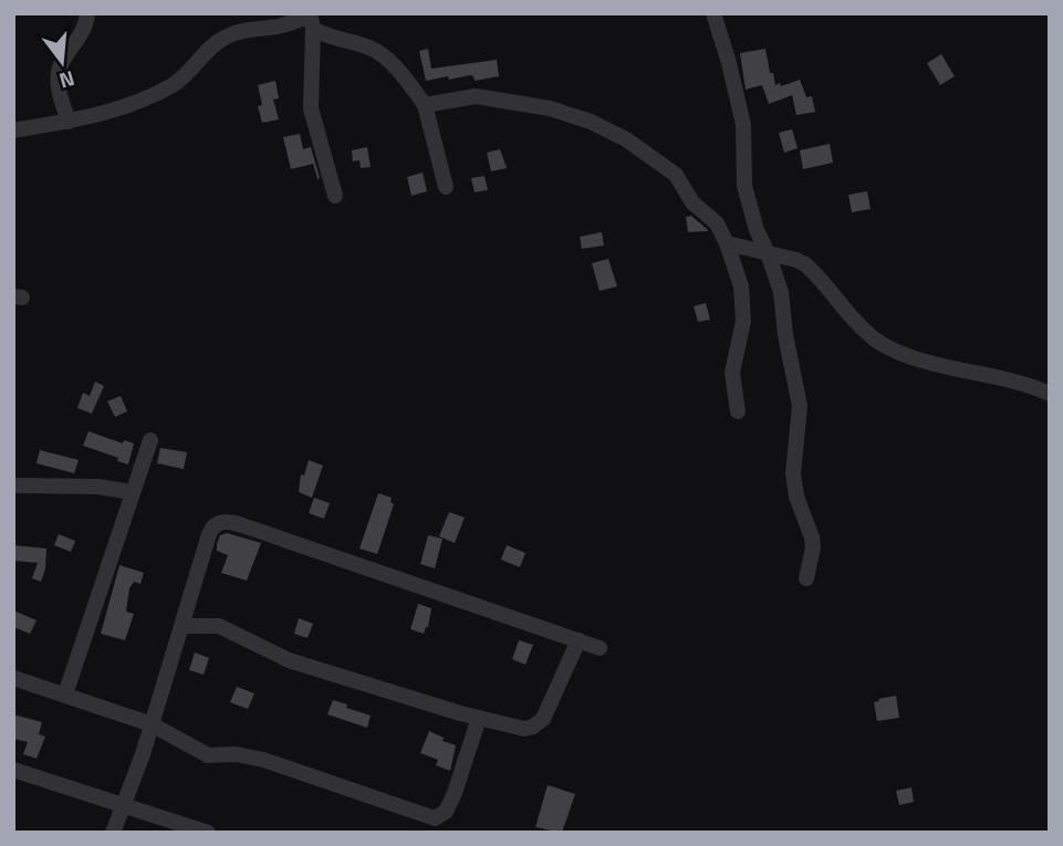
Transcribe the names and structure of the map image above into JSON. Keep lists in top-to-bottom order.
{
  "north": "bottom"
}
